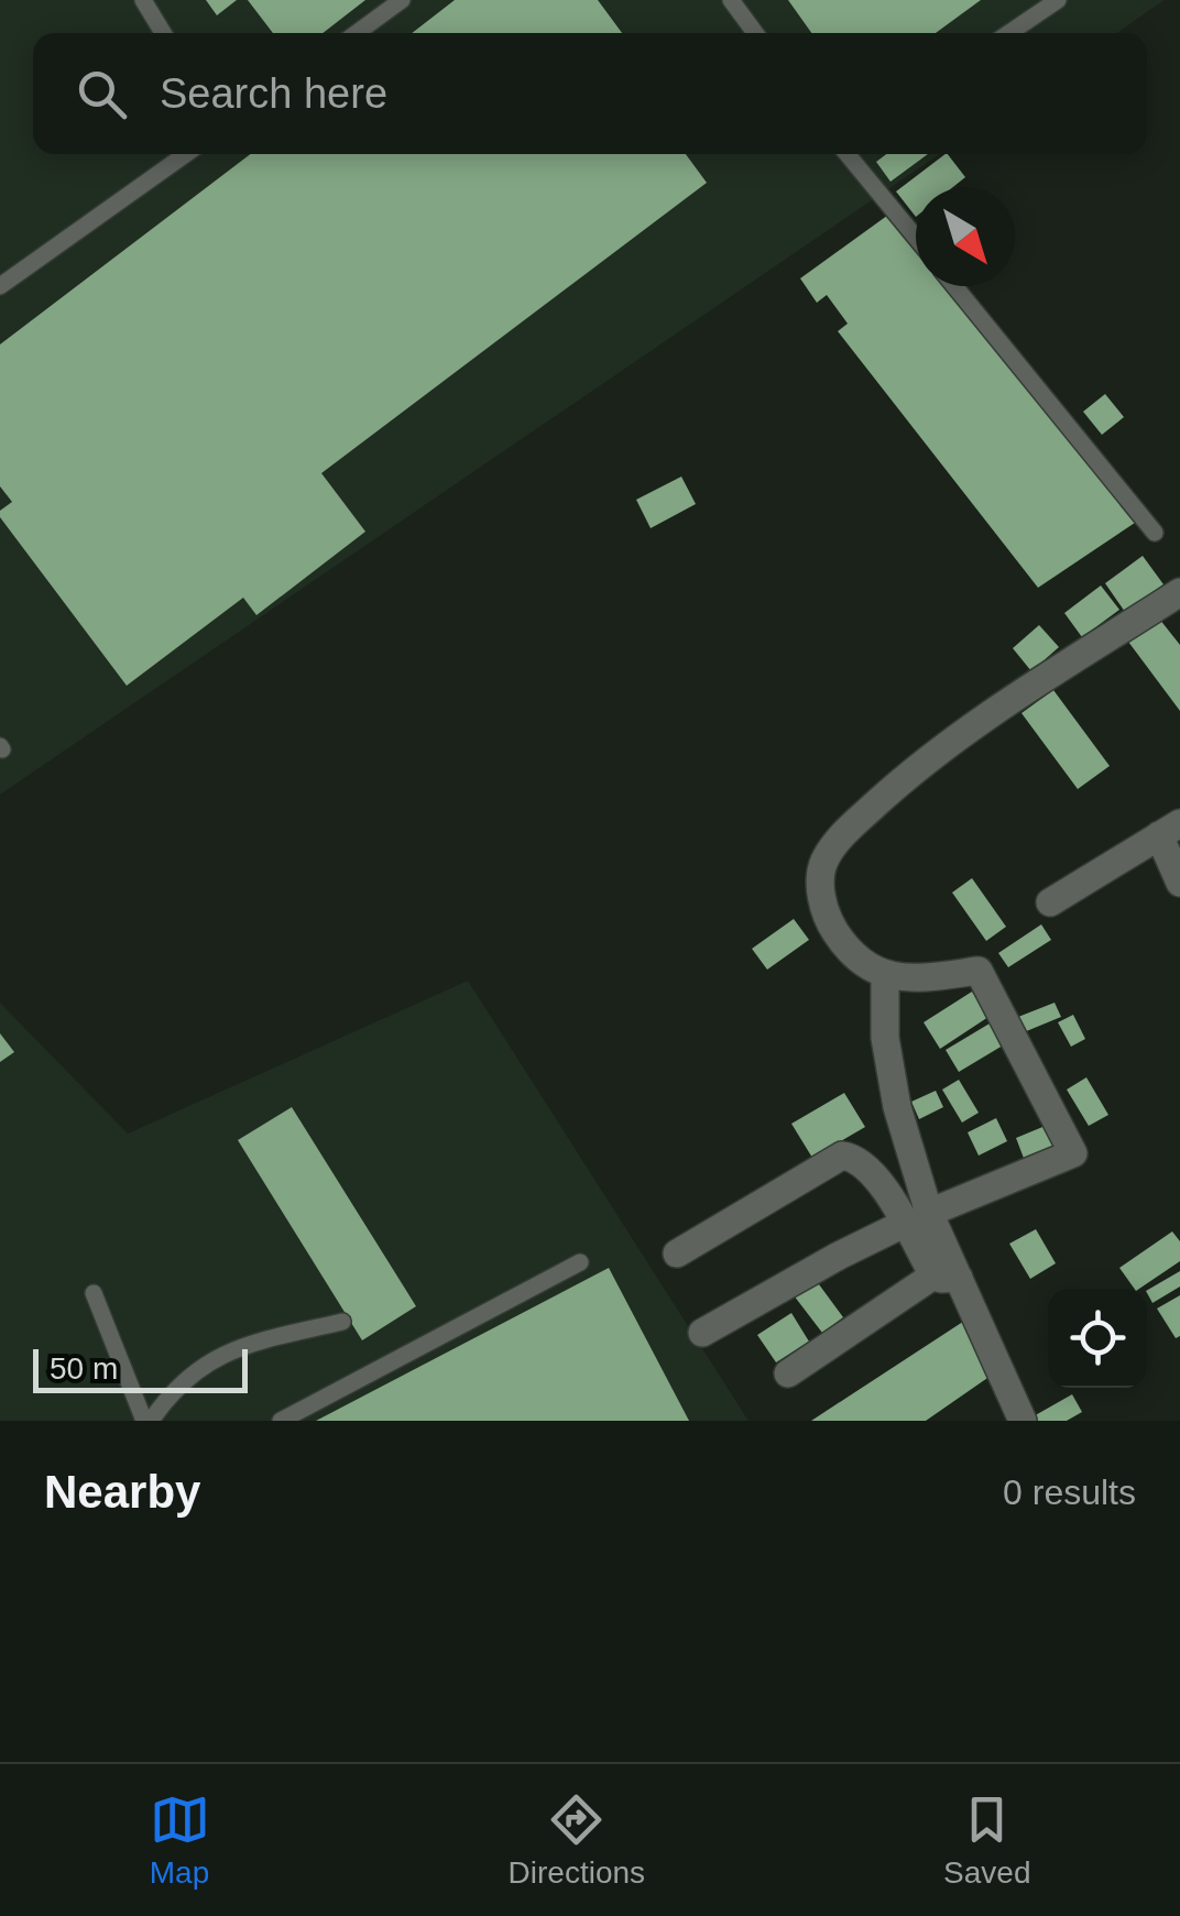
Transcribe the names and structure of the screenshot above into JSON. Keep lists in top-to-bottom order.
{
  "scale_bar": "50 m",
  "north": "bottom right",
  "page": {
    "search": "Search here",
    "scale": "50 m",
    "heading": ["Nearby", "0 results"],
    "nav": ["Map", "Directions", "Saved"]
  }
}
